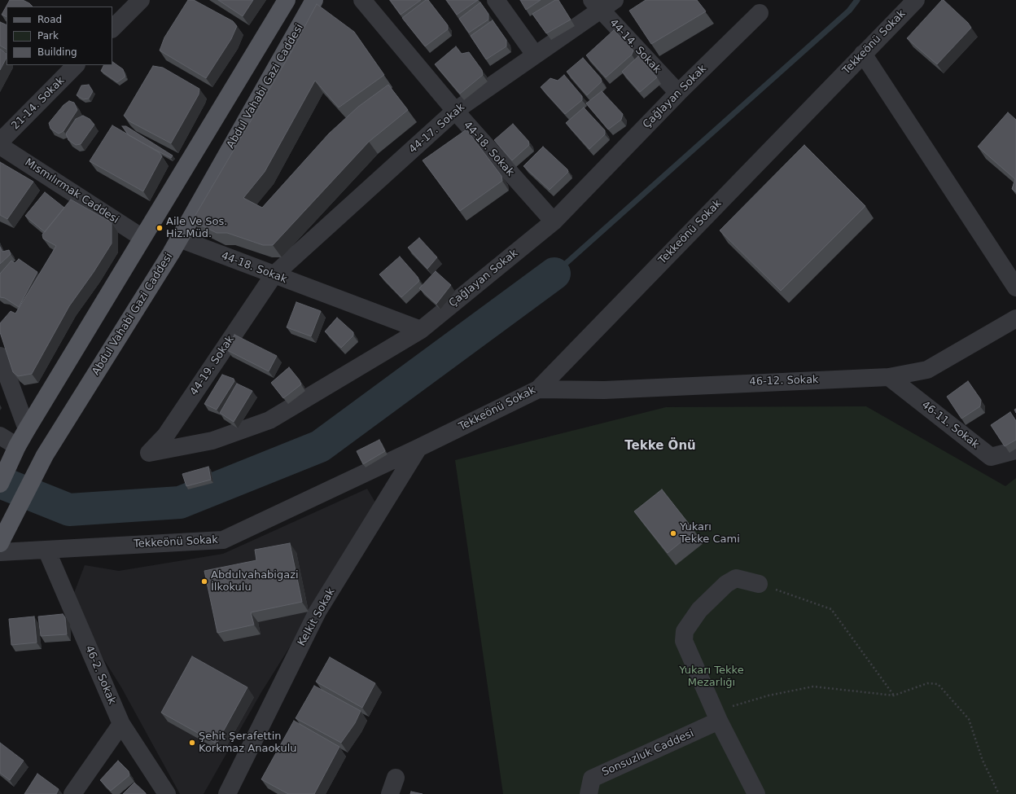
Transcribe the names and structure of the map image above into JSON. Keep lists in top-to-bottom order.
{
  "streets": {
    "main road": ["Abdul Vahabi Gazi Caddesi"],
    "street": [
      "Tekkeönü Sokak",
      "44-14. Sokak",
      "Çağlayan Sokak",
      "21-14. Sokak",
      "44-17. Sokak",
      "44-18. Sokak",
      "Mısmılırmak Caddesi",
      "44-19. Sokak",
      "46-12. Sokak",
      "46-11. Sokak",
      "Kelkit Sokak",
      "46-2. Sokak",
      "Sonsuzluk Caddesi"
    ]
  },
  "crossings": [
    ["Tekkeönü Sokak", "46-12. Sokak"],
    ["Tekkeönü Sokak", "Kelkit Sokak"],
    ["Tekkeönü Sokak", "46-2. Sokak"],
    ["44-14. Sokak", "Çağlayan Sokak"],
    ["44-14. Sokak", "44-17. Sokak"],
    ["Abdul Vahabi Gazi Caddesi", "44-18. Sokak"],
    ["Çağlayan Sokak", "44-18. Sokak"],
    ["Çağlayan Sokak", "44-19. Sokak"],
    ["44-17. Sokak", "44-18. Sokak"],
    ["44-17. Sokak", "44-19. Sokak"],
    ["44-18. Sokak", "44-19. Sokak"],
    ["46-12. Sokak", "46-11. Sokak"]
  ],
  "districts": ["Tekke Önü"],
  "parks": ["Yukarı Tekke Mezarlığı"],
  "places": [
    "Aile Ve Sos. Hiz.Müd.",
    "Yukarı Tekke Cami",
    "Abdulvahabigazi İlkokulu",
    "Şehit Şerafettin Korkmaz Anaokulu"
  ],
  "legend": ["Road", "Park", "Building"]
}
